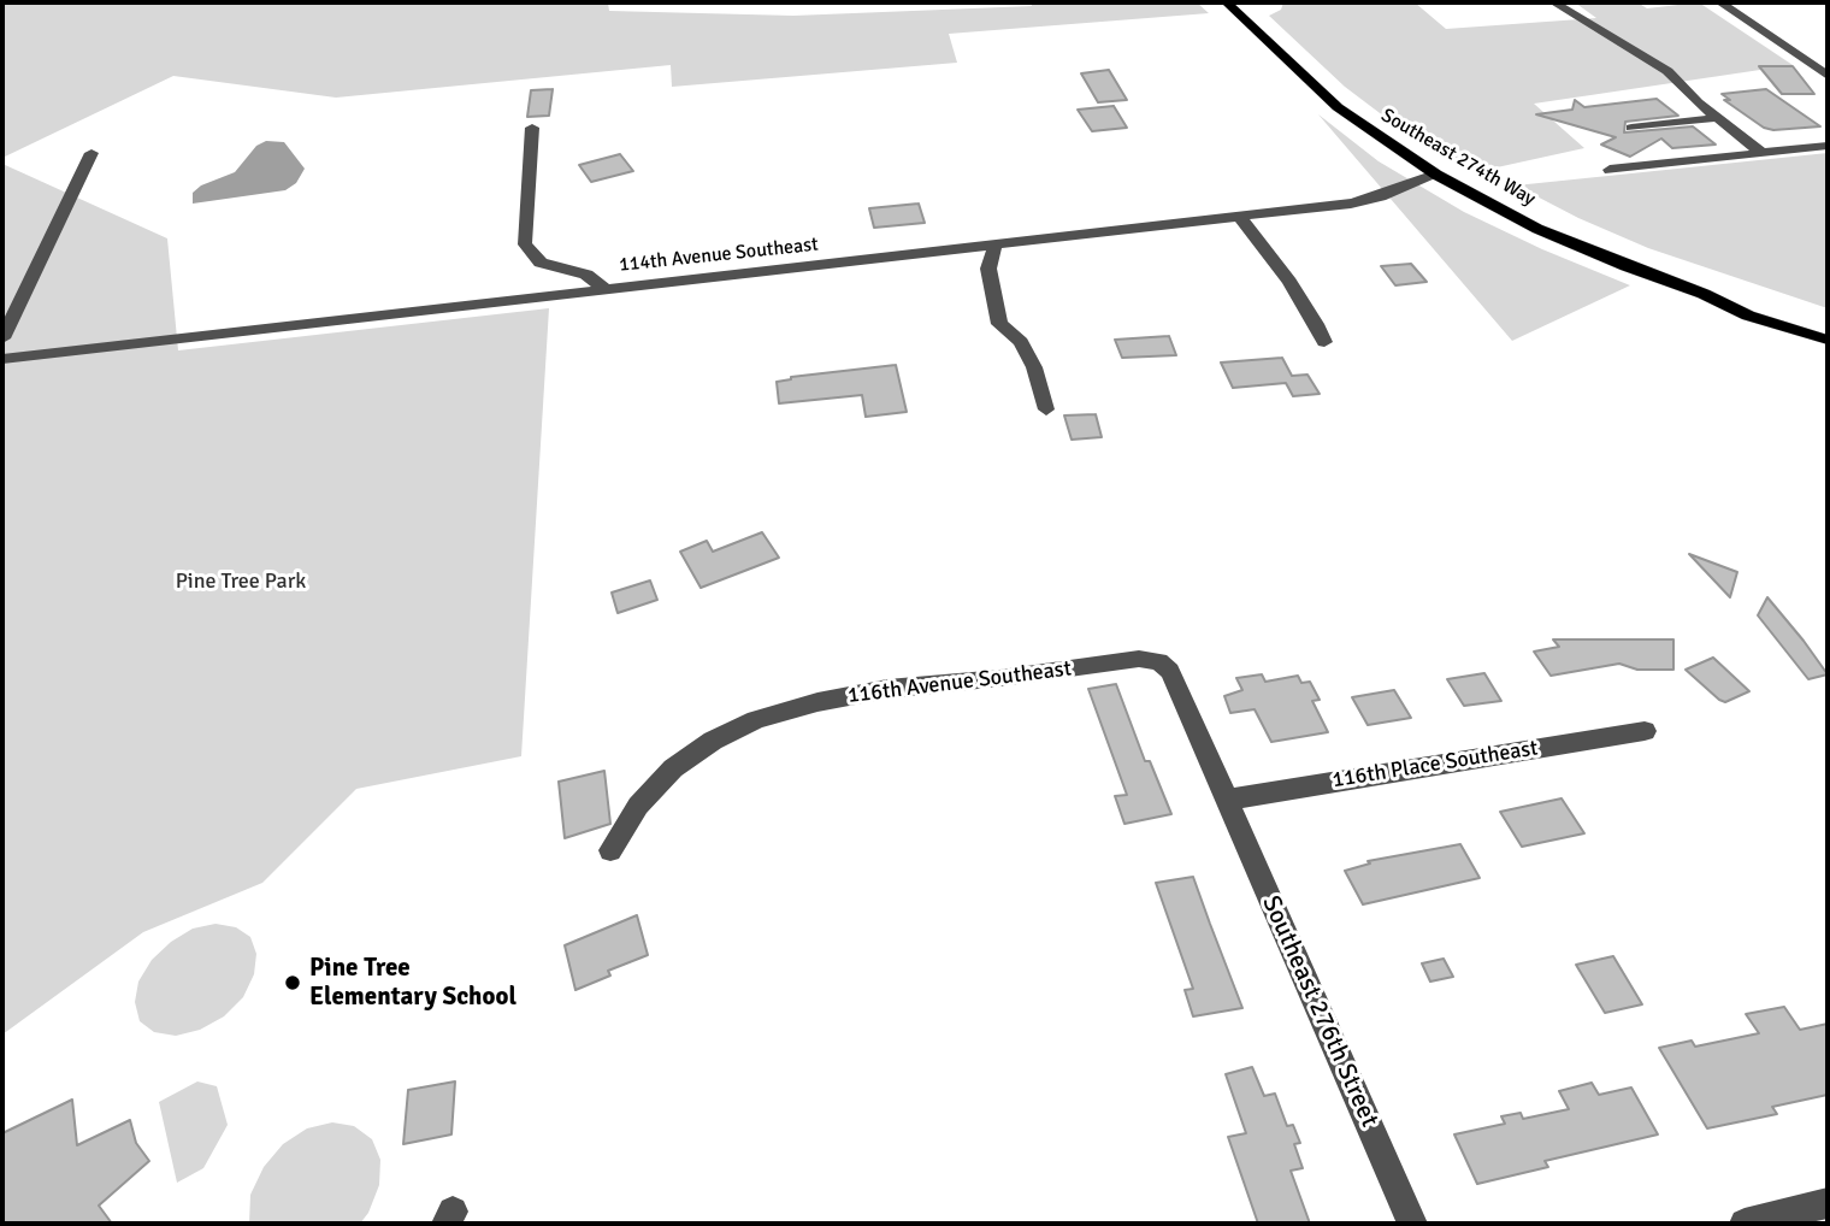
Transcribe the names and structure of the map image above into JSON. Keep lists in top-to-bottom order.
{
  "streets": {
    "main road": ["Southeast 274th Way"],
    "street": [
      "114th Avenue Southeast",
      "116th Avenue Southeast",
      "116th Place Southeast",
      "Southeast 276th Street"
    ]
  },
  "crossings": [
    ["Southeast 274th Way", "114th Avenue Southeast"],
    ["116th Avenue Southeast", "116th Place Southeast"],
    ["116th Avenue Southeast", "Southeast 276th Street"],
    ["116th Place Southeast", "Southeast 276th Street"]
  ],
  "parks": ["Pine Tree Park"],
  "places": ["Pine Tree Elementary School"]
}
